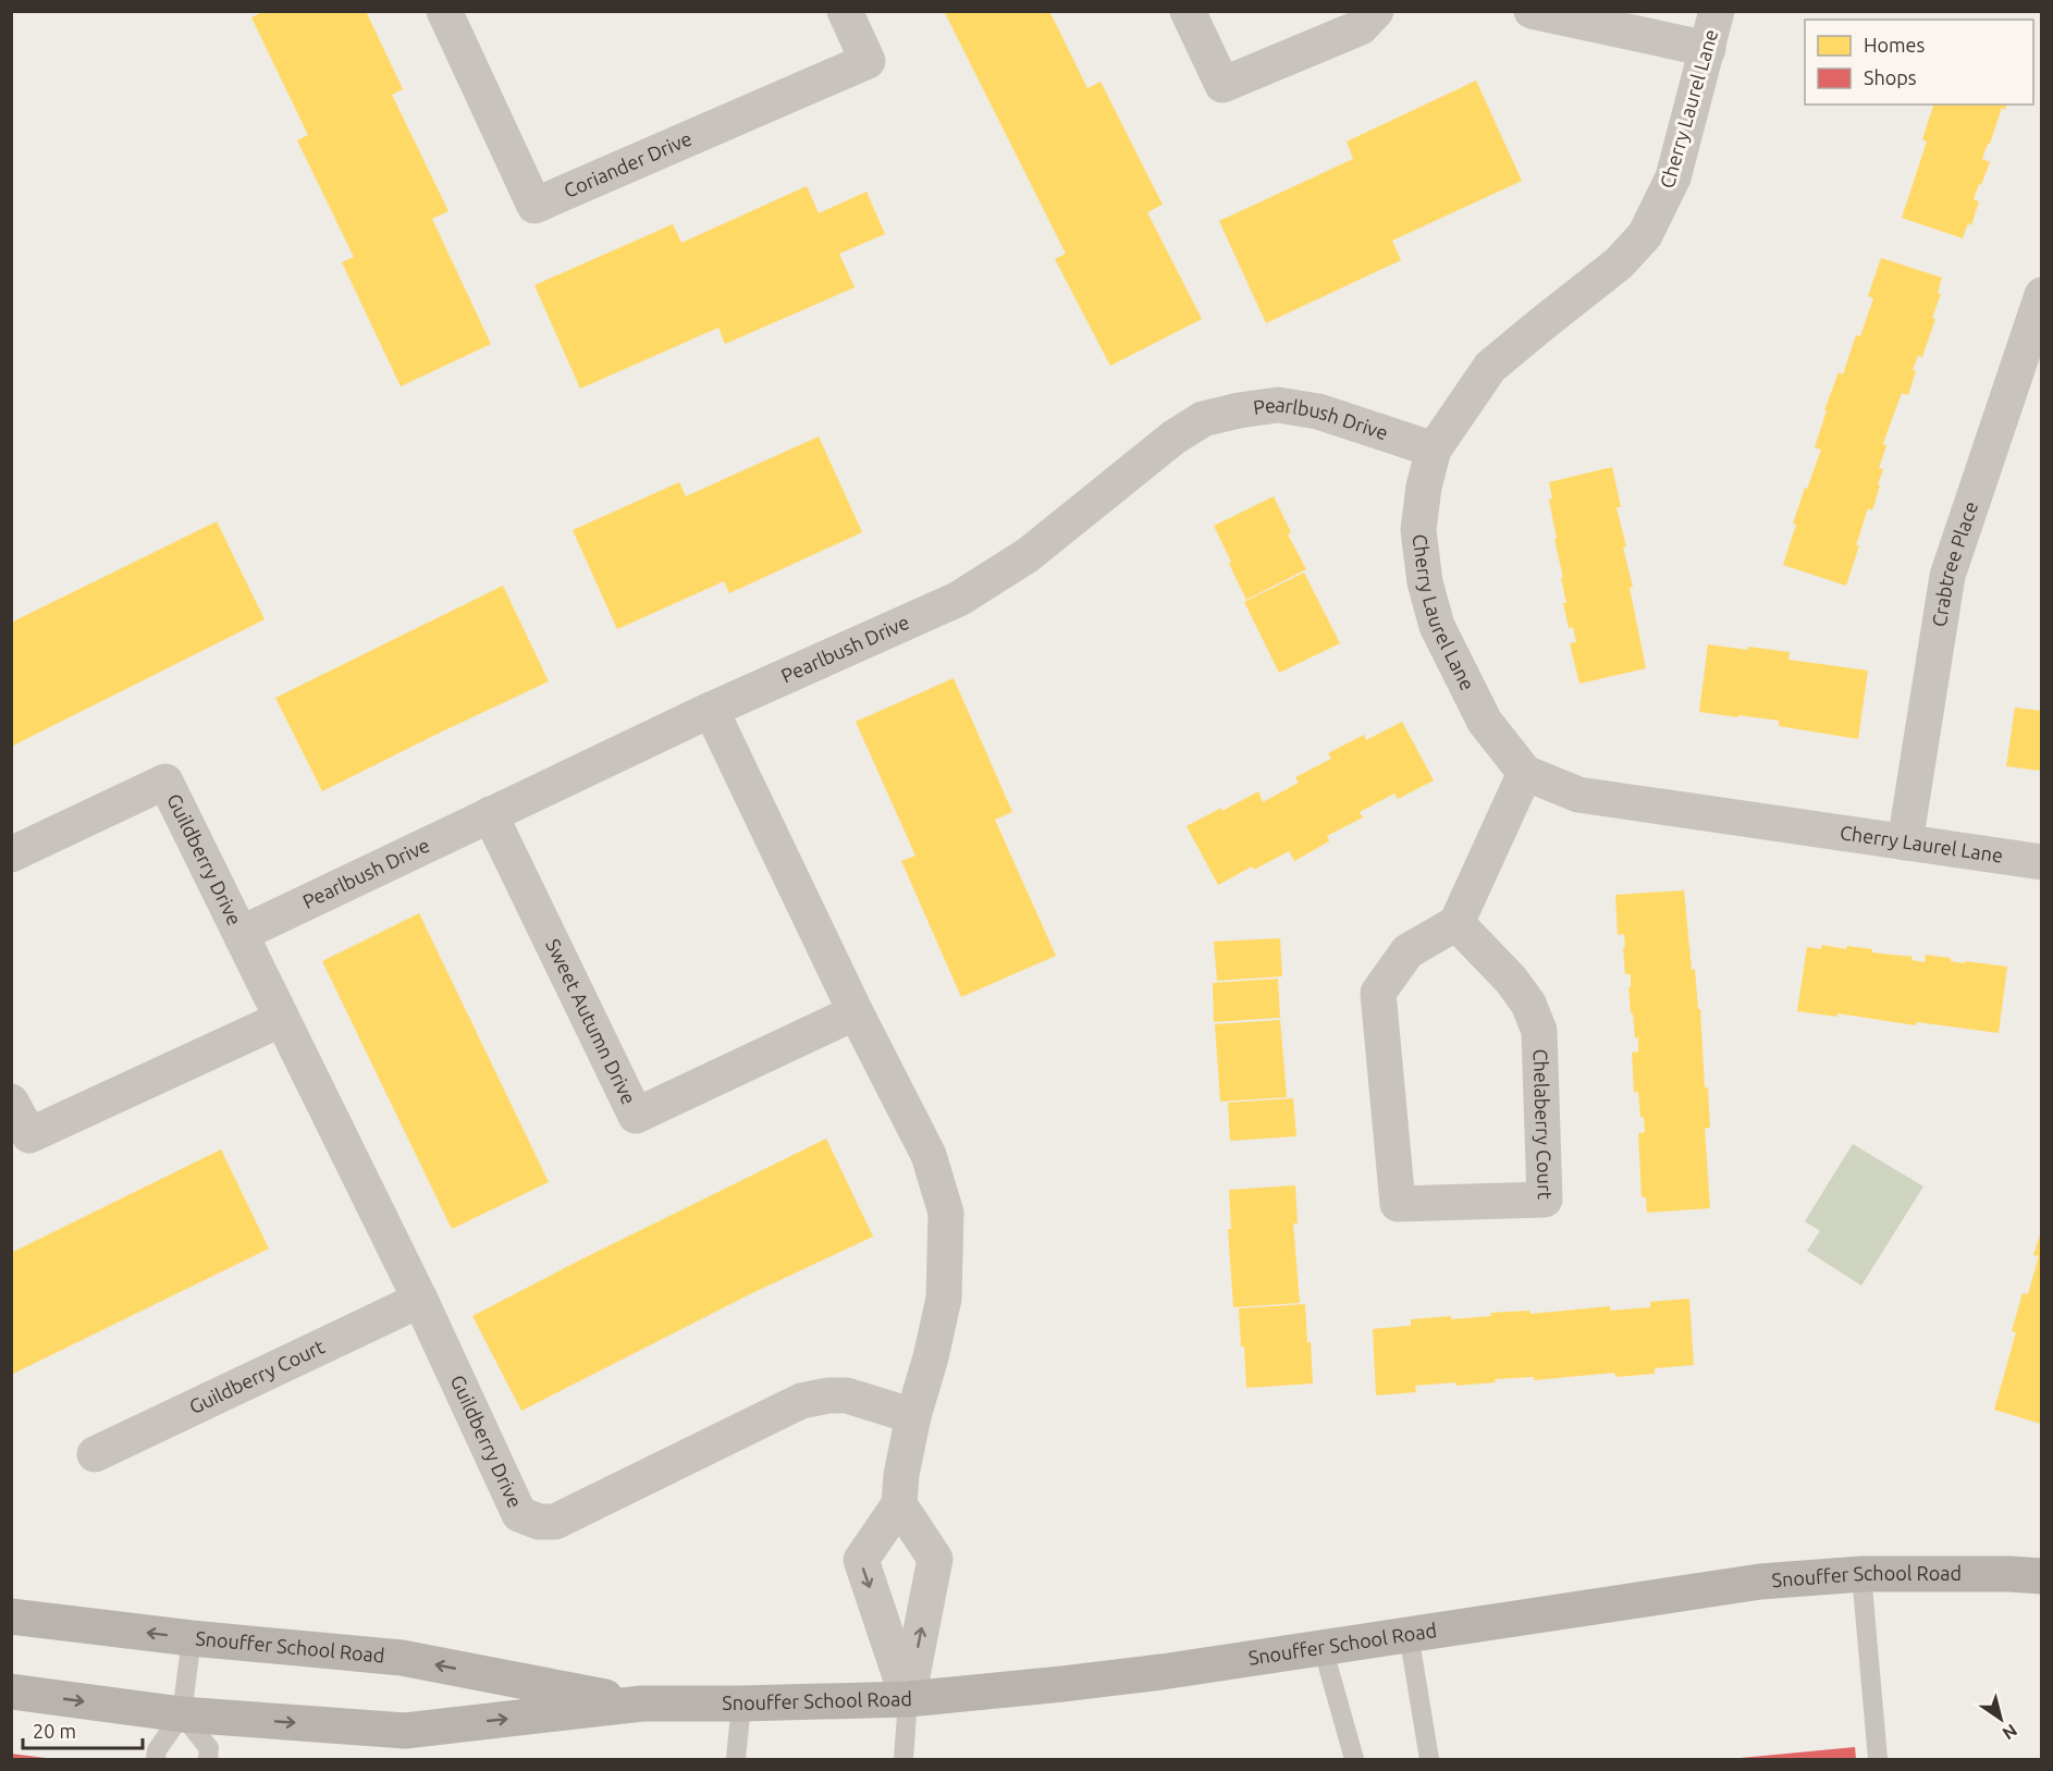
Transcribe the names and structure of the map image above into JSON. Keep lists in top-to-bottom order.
{
  "streets": {
    "main road": ["Snouffer School Road"],
    "street": [
      "Cherry Laurel Lane",
      "Coriander Drive",
      "Pearlbush Drive",
      "Crabtree Place",
      "Guildberry Drive",
      "Sweet Autumn Drive",
      "Chelaberry Court",
      "Guildberry Court"
    ]
  },
  "crossings": [
    ["Cherry Laurel Lane", "Pearlbush Drive"],
    ["Cherry Laurel Lane", "Crabtree Place"],
    ["Pearlbush Drive", "Guildberry Drive"],
    ["Pearlbush Drive", "Sweet Autumn Drive"],
    ["Guildberry Drive", "Guildberry Court"]
  ],
  "legend": ["Homes", "Shops"],
  "scale_bar": "20 m",
  "north": "bottom right"
}
